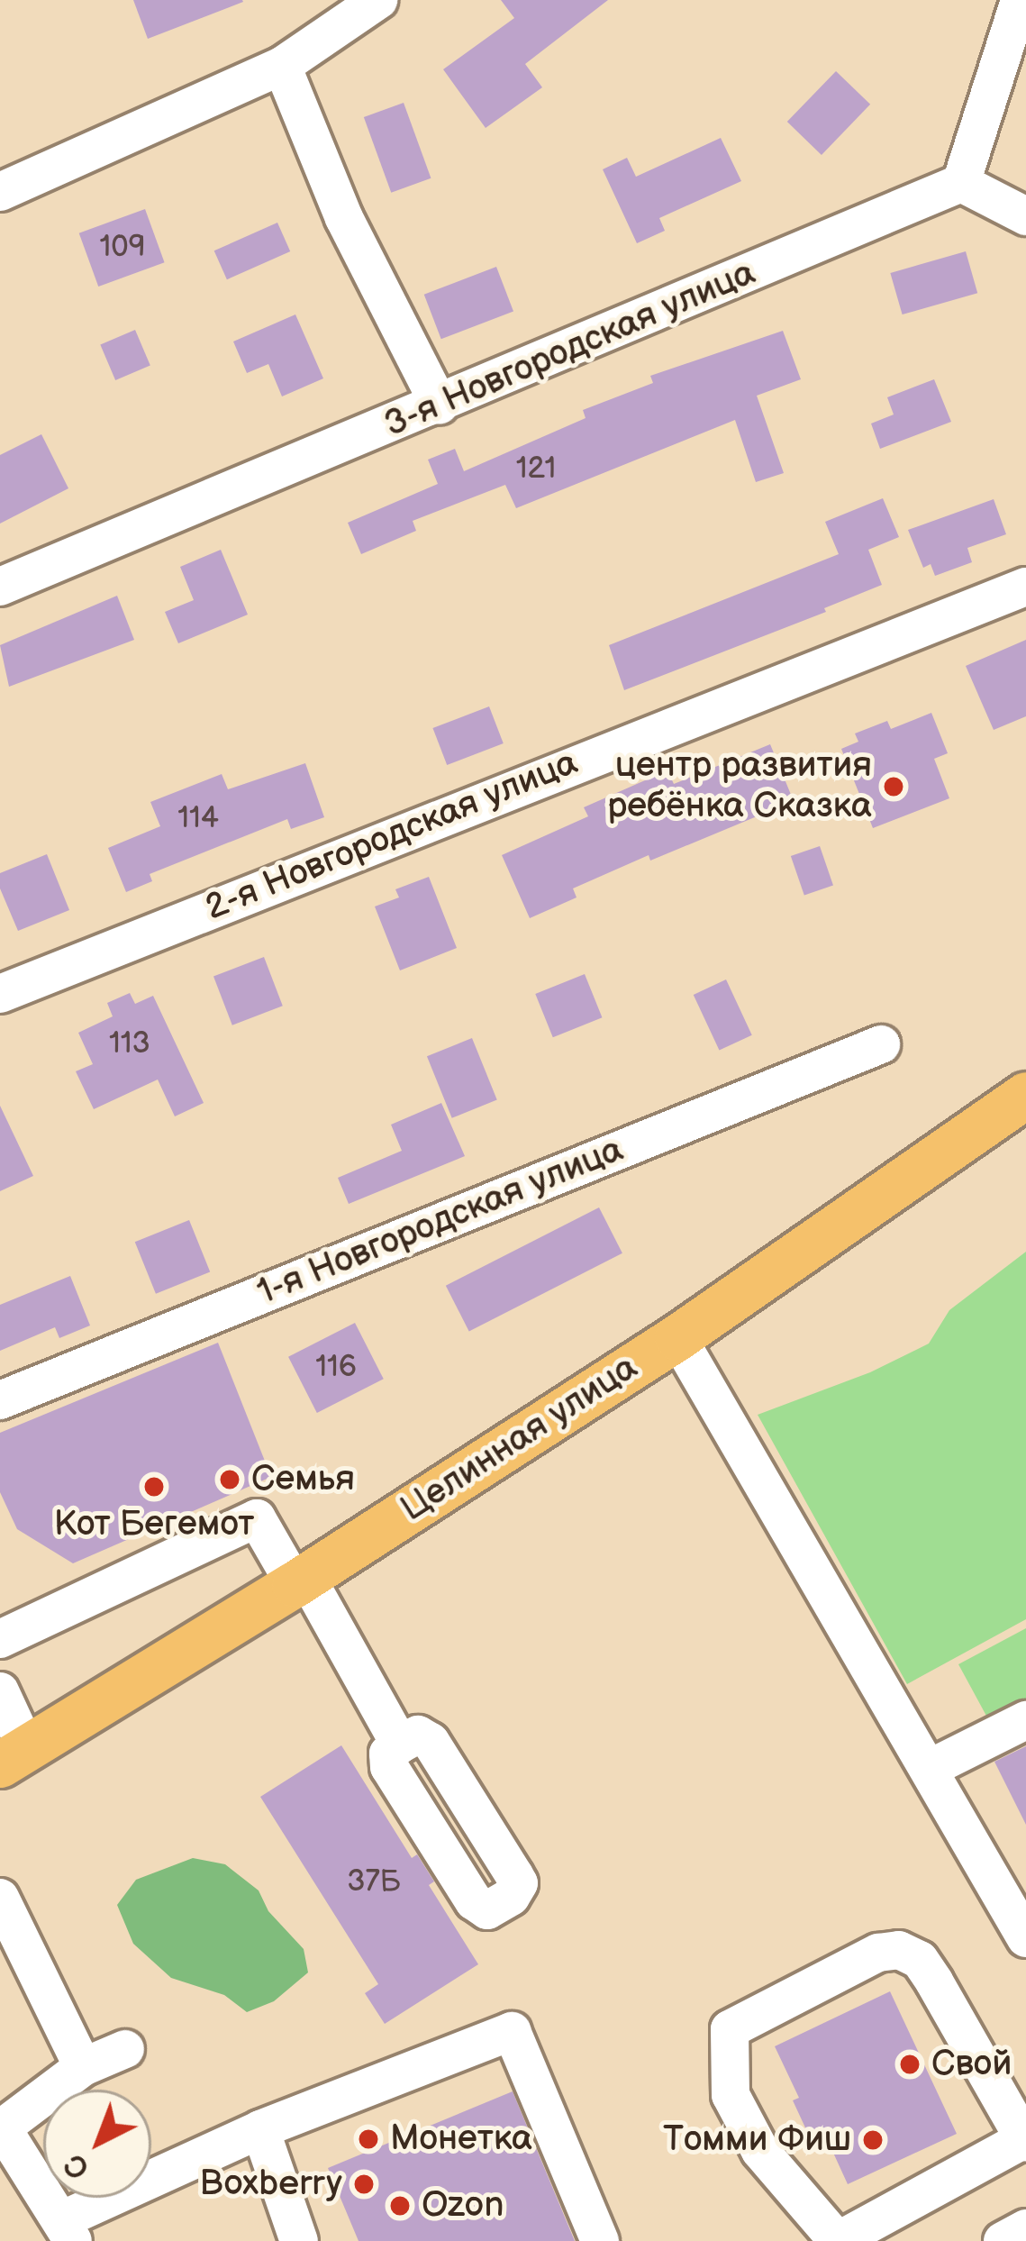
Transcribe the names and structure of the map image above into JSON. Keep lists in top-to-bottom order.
{
  "streets": {
    "main road": ["Целинная улица"],
    "street": ["3-я Новгородская улица", "2-я Новгородская улица", "1-я Новгородская улица"]
  },
  "places": [
    "центр развития ребёнка Сказка",
    "Семья",
    "Кот Бегемот",
    "Свой",
    "Монетка",
    "Томми Фиш",
    "Boxberry",
    "Ozon"
  ],
  "house_numbers": [
    "109",
    "121",
    "114",
    "113",
    "116",
    "37Б"
  ],
  "north": "bottom left"
}
